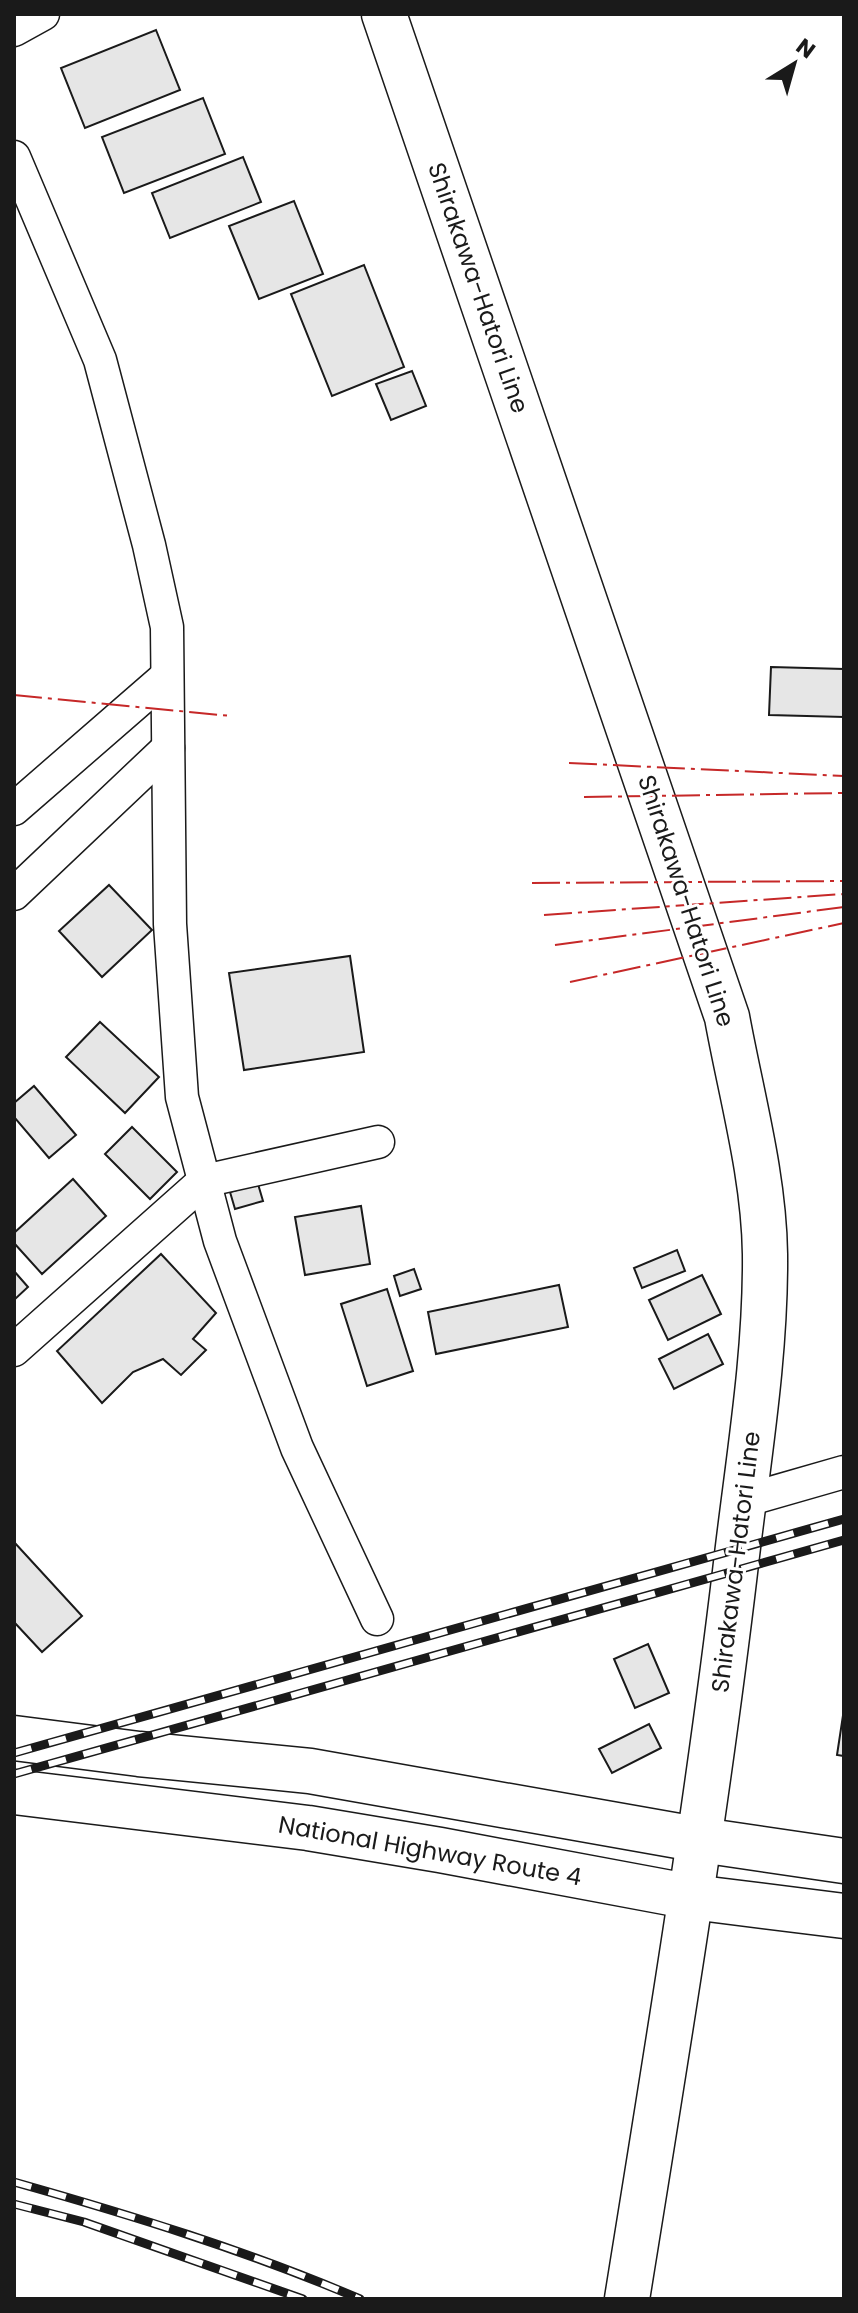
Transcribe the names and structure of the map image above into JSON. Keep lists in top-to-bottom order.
{
  "streets": {
    "main road": ["Shirakawa-Hatori Line", "National Highway Route 4"]
  },
  "crossings": [
    ["Shirakawa-Hatori Line", "National Highway Route 4"]
  ],
  "north": "top right"
}
